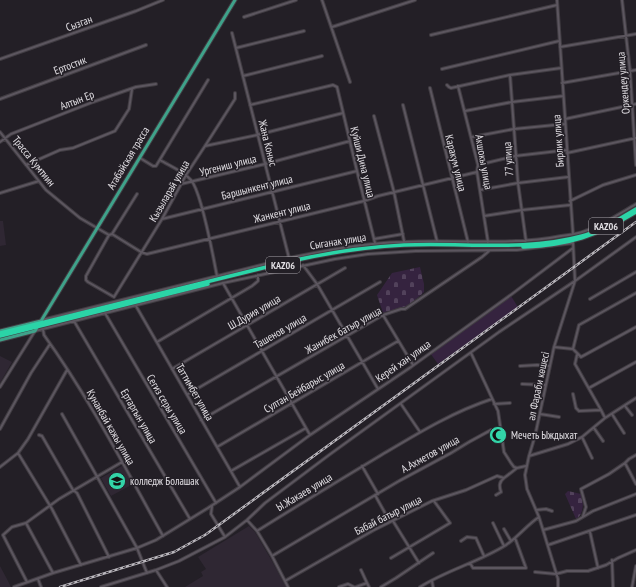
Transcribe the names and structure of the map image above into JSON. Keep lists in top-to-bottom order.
{
  "streets": {
    "highway": ["KАZ06"],
    "main road": ["Атабайская трасса"],
    "street": [
      "Сызган",
      "Ертостик",
      "Оркендеу улица",
      "Алтын Ер",
      "Бирлик улица",
      "Жана Коныс",
      "77 улица",
      "Трасса Кумтиин",
      "Куйши Дина улица",
      "Акшокы улица",
      "Каракум улица",
      "Ургениш улица",
      "Баршынкент улица",
      "Кызыларай улица",
      "Жанкент улица",
      "Сыганак улица",
      "Ш.Дурия улица",
      "Жанибек батыр улица",
      "Ташенов улица",
      "Керей хан улица",
      "әл Фараби көшесі",
      "Султан Бейбарыс улица",
      "Таттимбет улица",
      "Сегиз серы улица",
      "Ертаргын улица",
      "Кунанбай кажы улица",
      "А.Ахметов улица",
      "Ы.Жакаев улица",
      "Бабай батыр улица"
    ]
  },
  "crossings": [
    ["Алтын Ер", "Трасса Кумтиин"],
    ["Бирлик улица", "KАZ06"],
    ["Бирлик улица", "Сыганак улица"],
    ["Бирлик улица", "Керей хан улица"],
    ["Бирлик улица", "әл Фараби көшесі"],
    ["Жана Коныс", "Куйши Дина улица"],
    ["Жана Коныс", "Ургениш улица"],
    ["Жана Коныс", "Баршынкент улица"],
    ["Жана Коныс", "Жанкент улица"],
    ["Жана Коныс", "Сыганак улица"],
    ["Атабайская трасса", "Трасса Кумтиин"],
    ["Атабайская трасса", "KАZ06"],
    ["Атабайская трасса", "Сыганак улица"],
    ["77 улица", "Сыганак улица"],
    ["Куйши Дина улица", "Ургениш улица"],
    ["Куйши Дина улица", "Баршынкент улица"],
    ["Куйши Дина улица", "Жанкент улица"],
    ["Куйши Дина улица", "Сыганак улица"],
    ["Акшокы улица", "Жанкент улица"],
    ["Акшокы улица", "Сыганак улица"],
    ["Каракум улица", "Жанкент улица"],
    ["Каракум улица", "Сыганак улица"],
    ["Ургениш улица", "Кызыларай улица"],
    ["Баршынкент улица", "Кызыларай улица"],
    ["Кызыларай улица", "Жанкент улица"],
    ["KАZ06", "Сыганак улица"],
    ["Ш.Дурия улица", "Таттимбет улица"],
    ["Жанибек батыр улица", "Таттимбет улица"],
    ["Ташенов улица", "Таттимбет улица"],
    ["Керей хан улица", "Таттимбет улица"],
    ["Керей хан улица", "Сегиз серы улица"],
    ["Керей хан улица", "Ертаргын улица"],
    ["Керей хан улица", "Кунанбай кажы улица"],
    ["әл Фараби көшесі", "Бабай батыр улица"],
    ["Султан Бейбарыс улица", "Таттимбет улица"]
  ],
  "places": {
    "mosque": ["Мечеть Ыждыхат"],
    "school or university": ["колледж Болашак"]
  }
}
